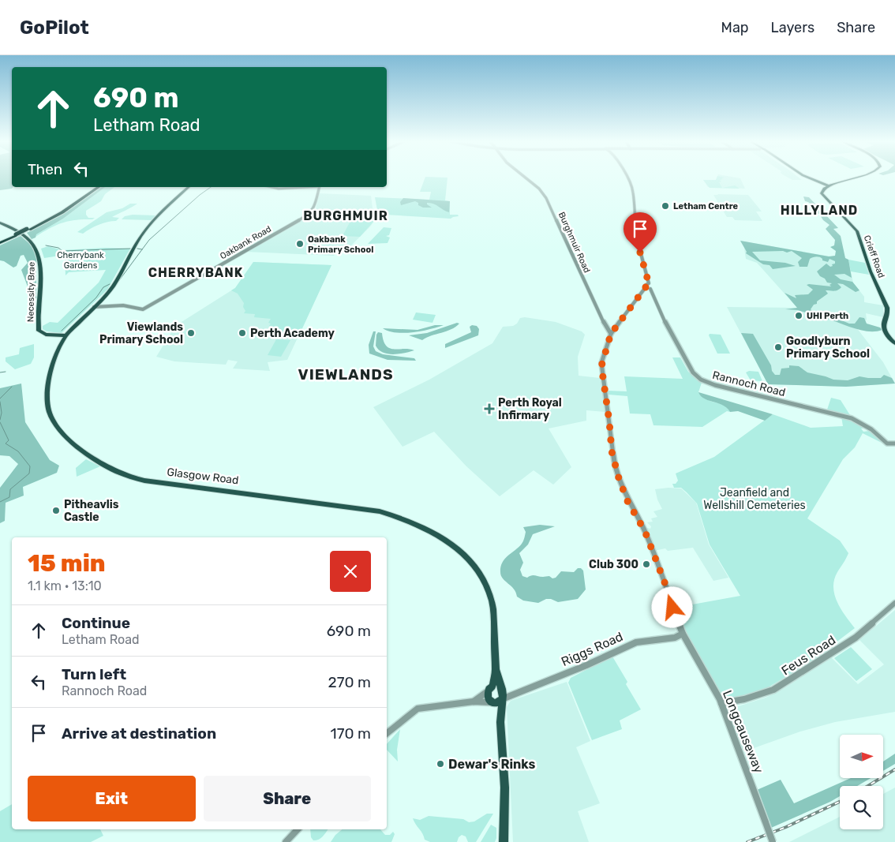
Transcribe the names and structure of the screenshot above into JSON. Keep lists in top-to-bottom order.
{
  "streets": {
    "main road": ["Crieff Road", "Necessity Brae", "Glasgow Road"],
    "street": [
      "Oakbank Road",
      "Burghmuir Road",
      "Rannoch Road",
      "Riggs Road",
      "Feus Road",
      "Longcauseway"
    ]
  },
  "crossings": [
    ["Oakbank Road", "Glasgow Road"],
    ["Burghmuir Road", "Longcauseway"],
    ["Necessity Brae", "Glasgow Road"],
    ["Glasgow Road", "Riggs Road"],
    ["Riggs Road", "Longcauseway"],
    ["Feus Road", "Longcauseway"]
  ],
  "districts": [
    "HILLYLAND",
    "BURGHMUIR",
    "CHERRYBANK",
    "VIEWLANDS"
  ],
  "parks": ["Cherrybank Gardens", "Jeanfield and Wellshill Cemeteries"],
  "places": {
    "other": [
      "Letham Centre",
      "Oakbank Primary School",
      "UHI Perth",
      "Viewlands Primary School",
      "Perth Academy",
      "Goodlyburn Primary School",
      "Pitheavlis Castle",
      "Club 300",
      "Dewar's Rinks"
    ],
    "health": ["Perth Royal Infirmary"]
  },
  "north": "right",
  "page": {
    "header": "GoPilot",
    "nav": ["Map", "Layers", "Share"],
    "turn": ["690 m", "Letham Road"],
    "then": "Then",
    "heading": ["15 min", "1.1 km · 13:10"],
    "list": [
      {
        "name": "Continue",
        "note": "Letham Road",
        "value": "690 m"
      },
      {
        "name": "Turn left",
        "note": "Rannoch Road",
        "value": "270 m"
      },
      {
        "name": "Arrive at destination",
        "value": "170 m"
      }
    ],
    "buttons": ["Exit", "Share"]
  }
}
